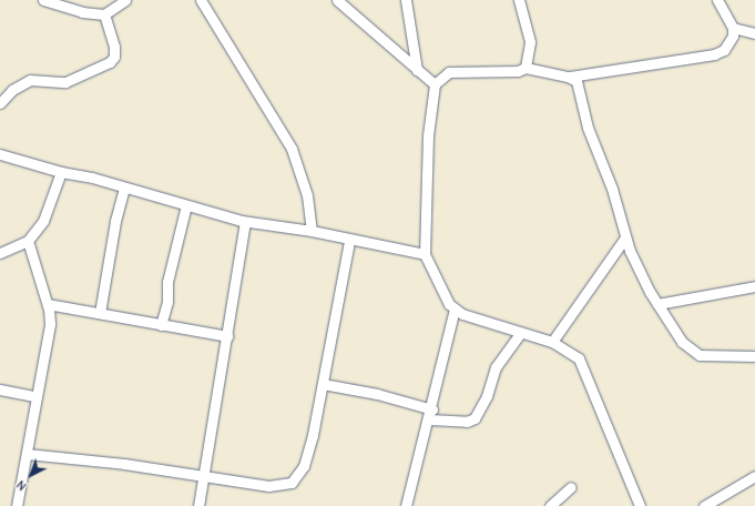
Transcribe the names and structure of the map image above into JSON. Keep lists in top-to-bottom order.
{
  "north": "bottom left"
}
